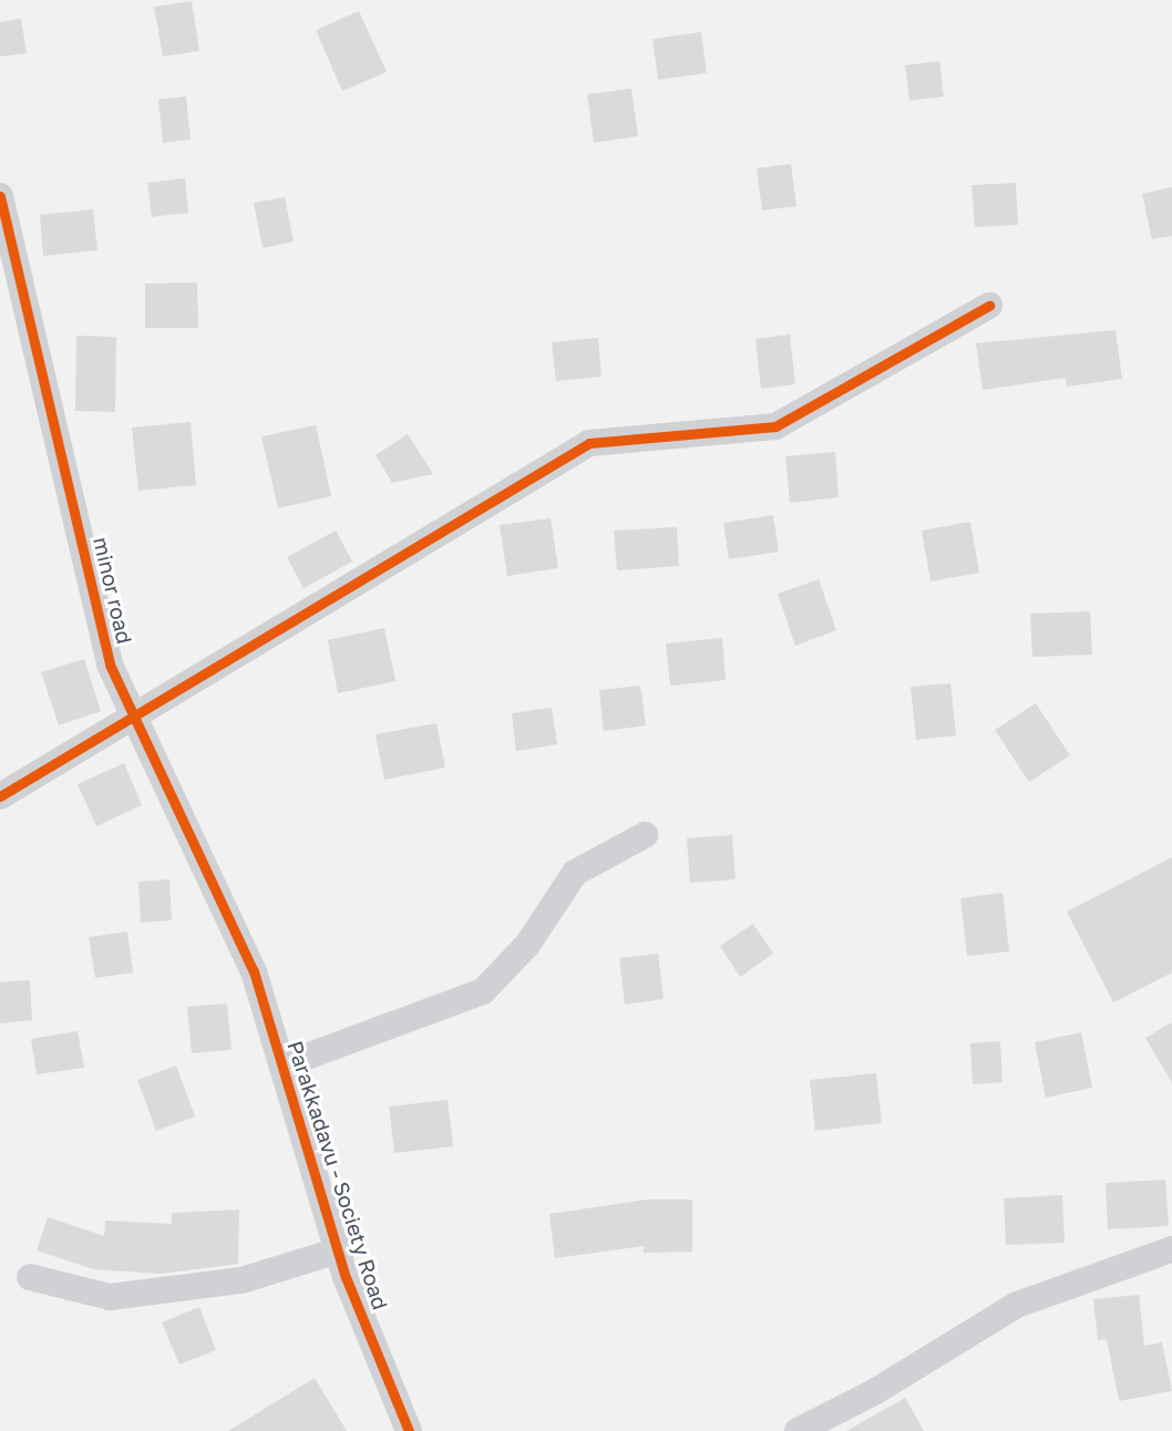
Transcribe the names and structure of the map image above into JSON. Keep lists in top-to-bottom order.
{
  "streets": {
    "street": ["minor road", "Parakkadavu - Society Road"]
  },
  "crossings": [
    ["minor road", "Parakkadavu - Society Road"]
  ]
}
